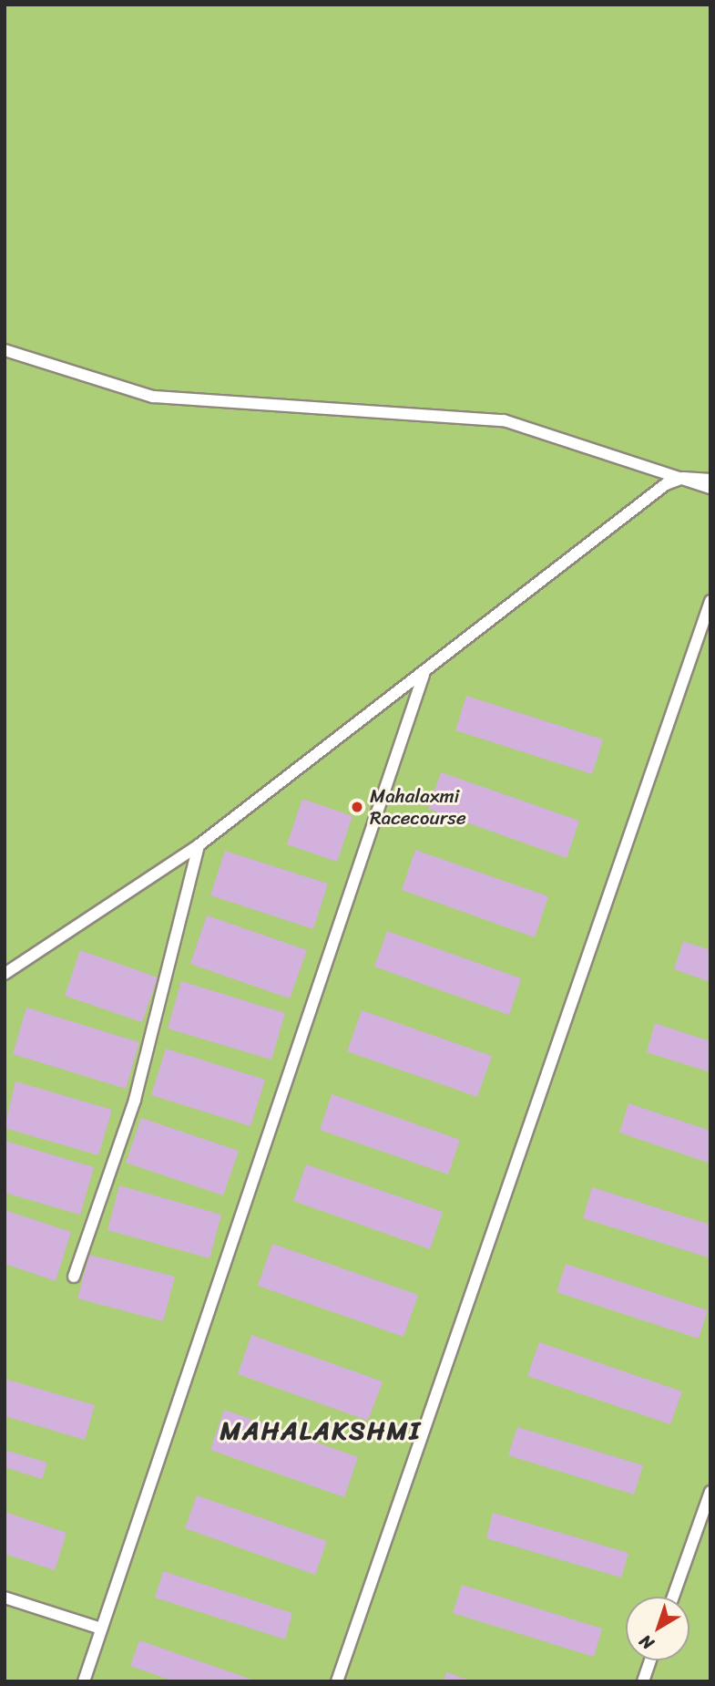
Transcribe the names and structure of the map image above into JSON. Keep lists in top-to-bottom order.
{
  "districts": ["MAHALAKSHMI"],
  "places": ["Mahalaxmi Racecourse"],
  "north": "bottom left"
}
